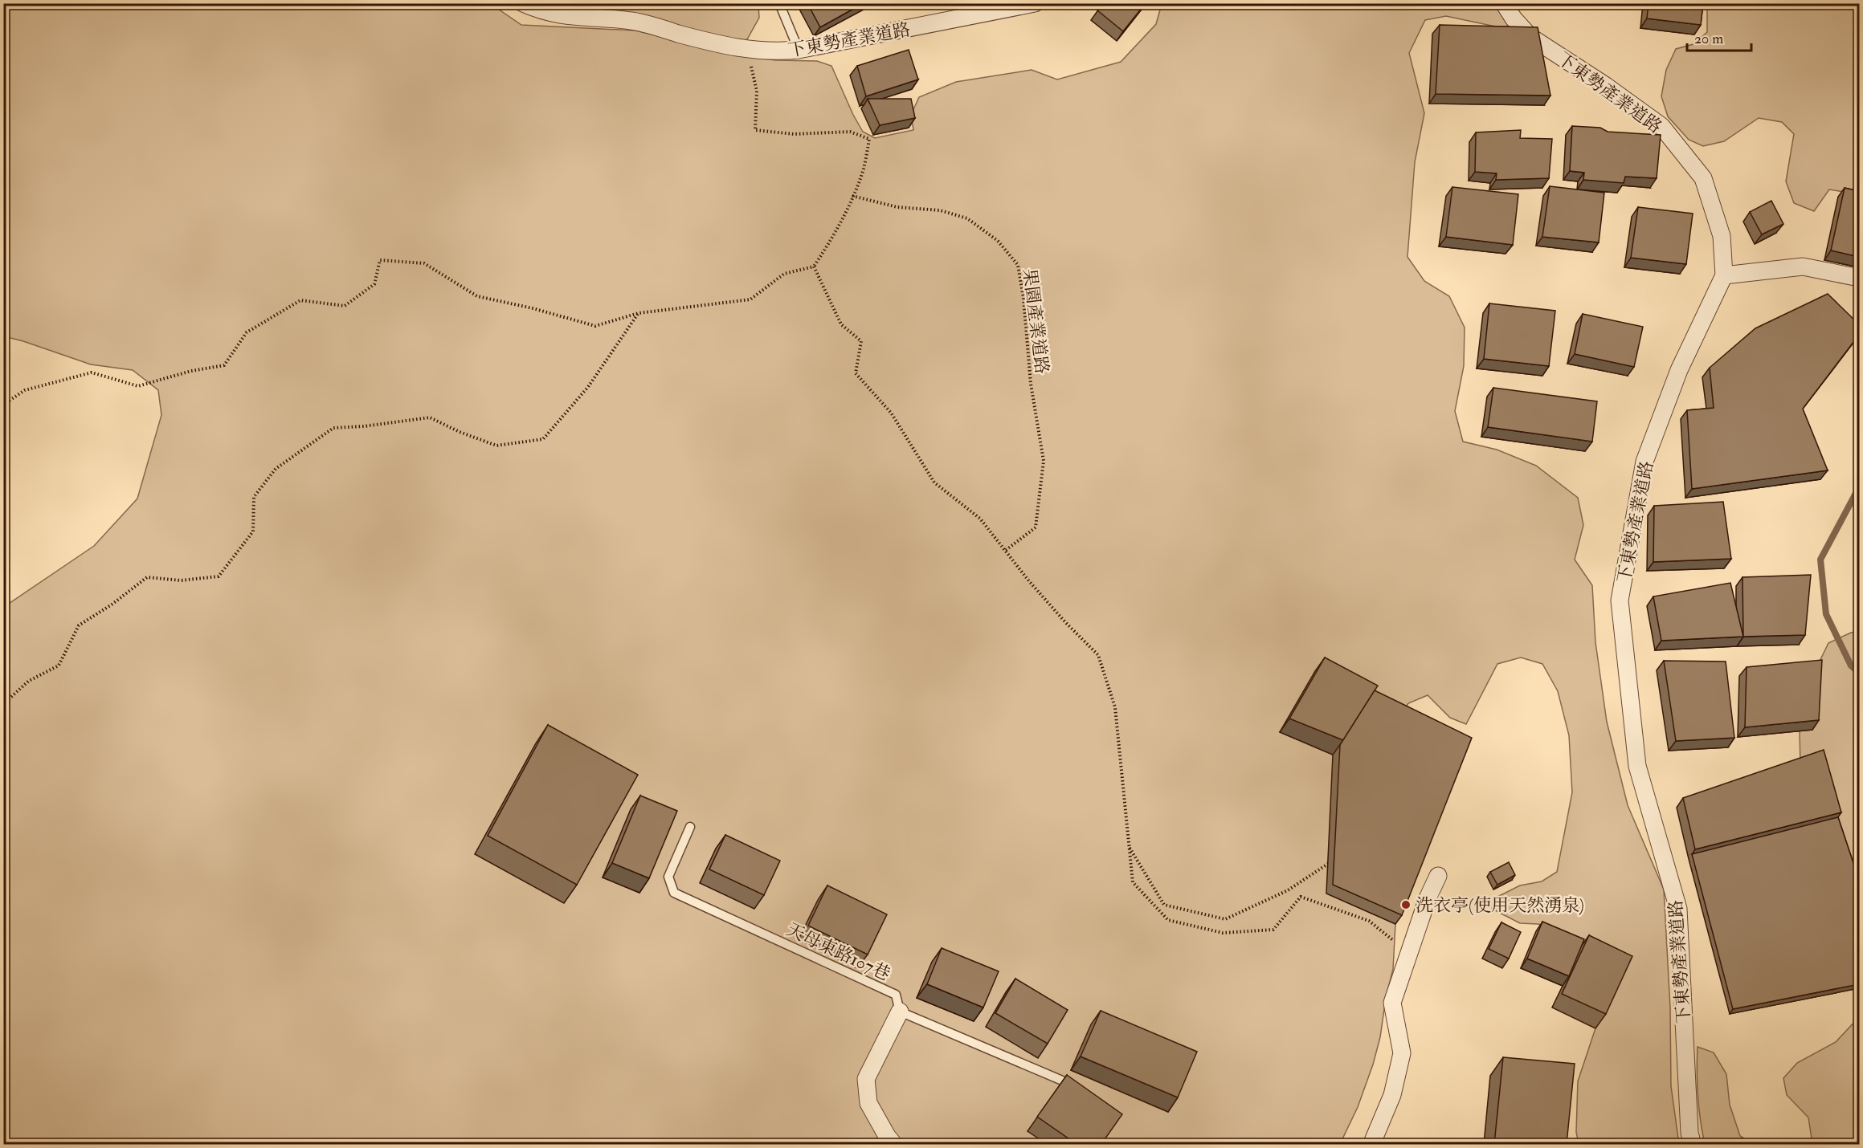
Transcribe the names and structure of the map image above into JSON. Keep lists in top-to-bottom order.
{
  "streets": {
    "street": ["下東勢產業道路"],
    "lane": ["天母東路107巷"],
    "path": ["果園產業道路"]
  },
  "places": ["洗衣亭(使用天然湧泉)"],
  "scale_bar": "20 m"
}
